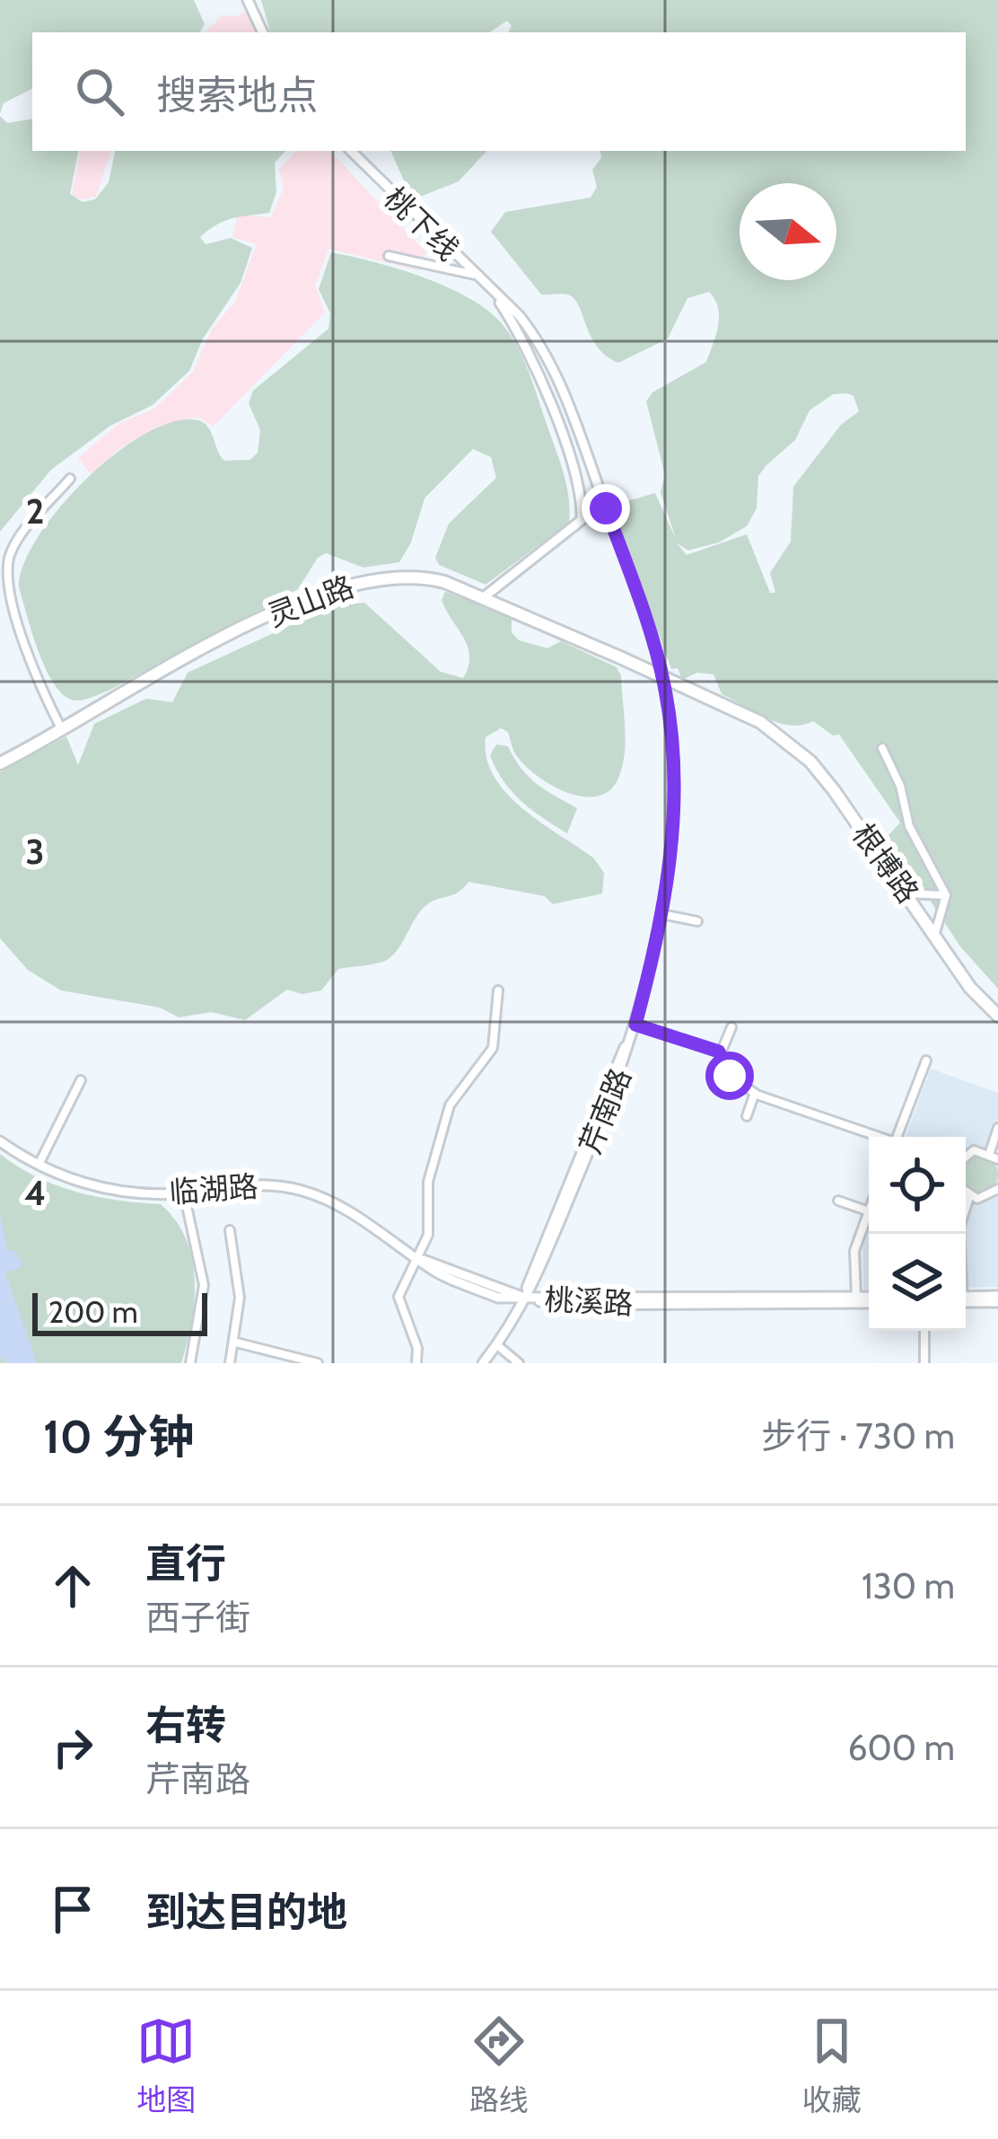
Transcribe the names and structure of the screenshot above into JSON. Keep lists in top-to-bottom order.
{
  "streets": {
    "highway": ["灵山路", "根博路"],
    "main road": [
      "桃下线",
      "芹南路",
      "临湖路",
      "桃溪路"
    ]
  },
  "crossings": [
    ["桃下线", "芹南路"],
    ["灵山路", "根博路"],
    ["芹南路", "临湖路"],
    ["芹南路", "桃溪路"],
    ["临湖路", "桃溪路"]
  ],
  "scale_bar": "200 m",
  "north": "right",
  "page": {
    "search": "搜索地点",
    "scale": "200 m",
    "heading": ["10 分钟", "步行 · 730 m"],
    "list": [
      ["直行", "西子街", "130 m"],
      ["右转", "芹南路", "600 m"],
      "到达目的地"
    ],
    "nav": ["地图", "路线", "收藏"]
  },
  "grid": {
    "rows": ["2", "3", "4"]
  }
}
